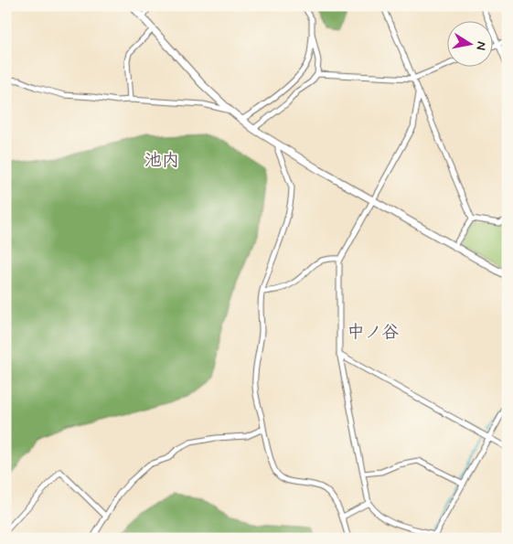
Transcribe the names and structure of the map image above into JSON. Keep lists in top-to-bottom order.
{
  "districts": ["池内", "中ノ谷"],
  "north": "right"
}
